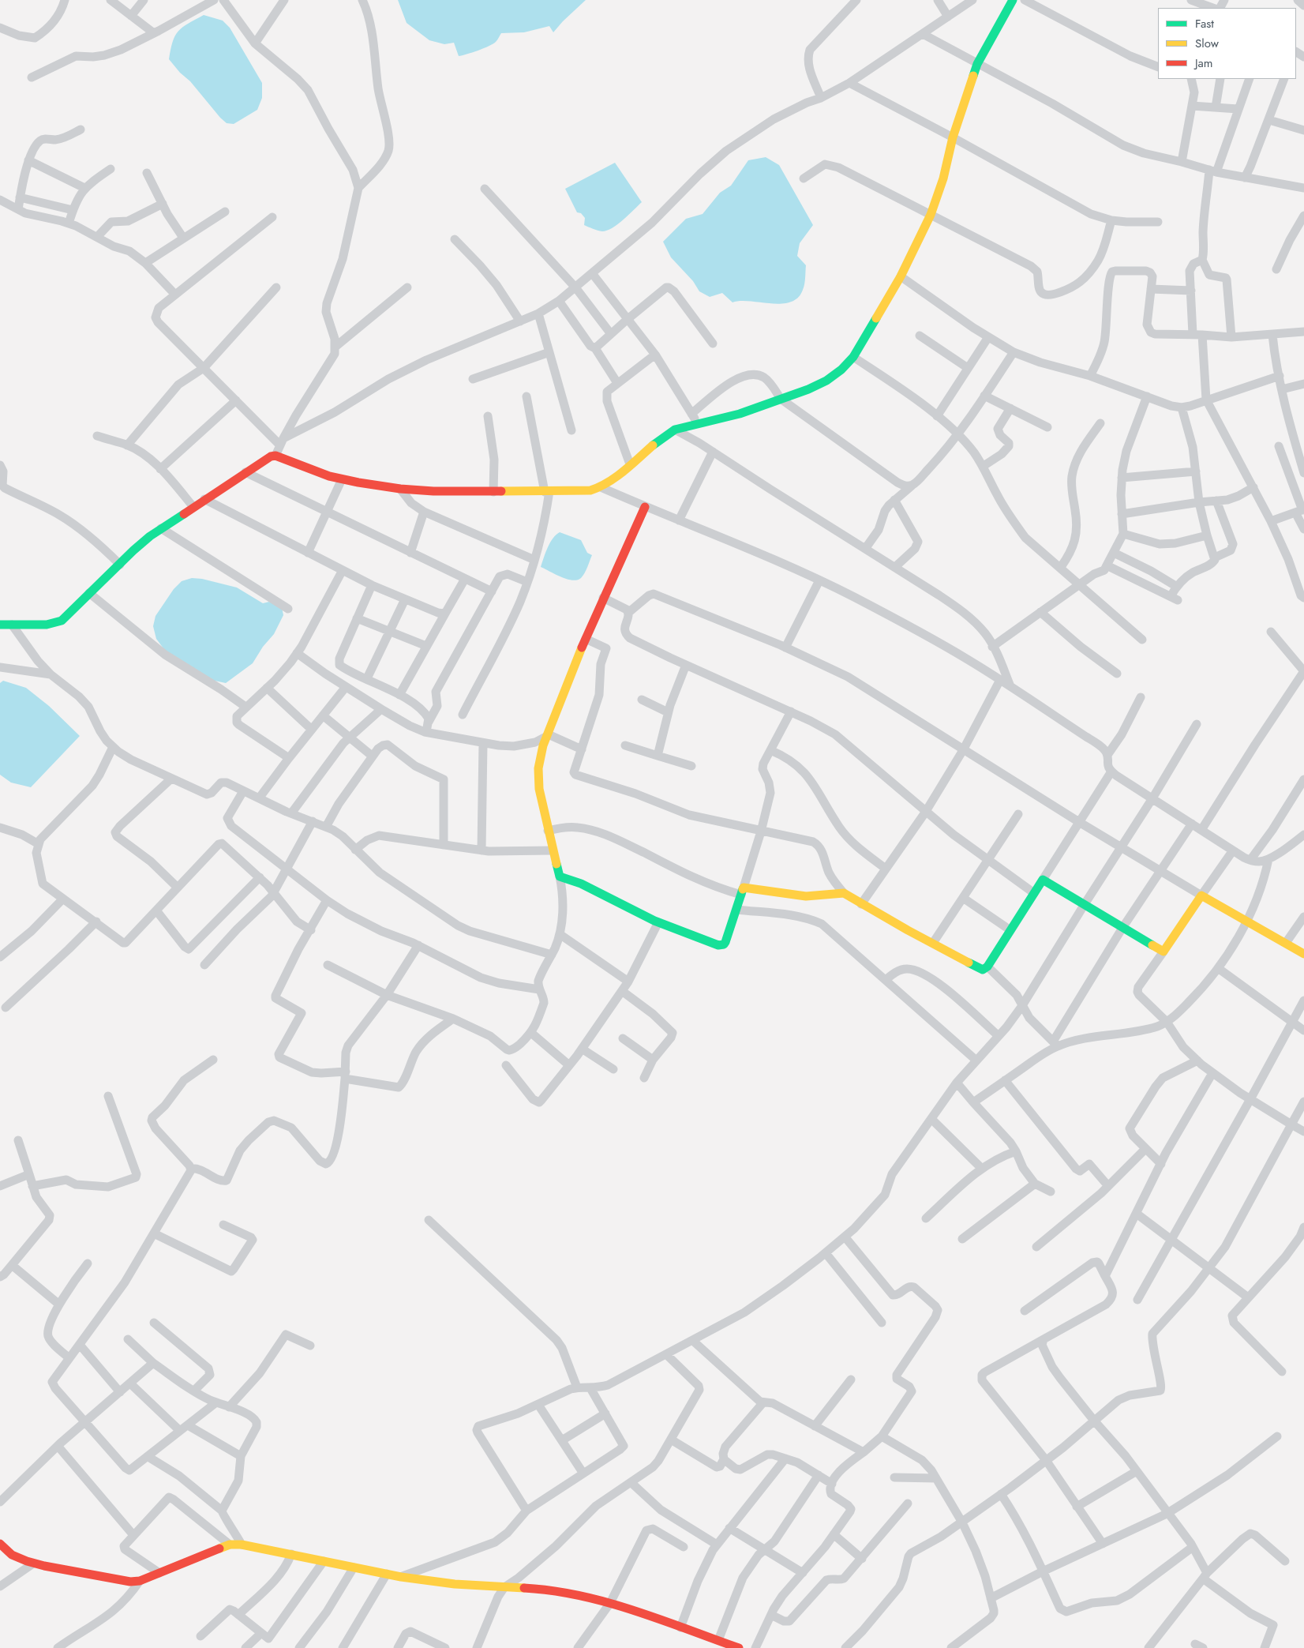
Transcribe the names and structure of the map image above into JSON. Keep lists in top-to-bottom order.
{
  "legend": ["Fast", "Slow", "Jam"]
}
